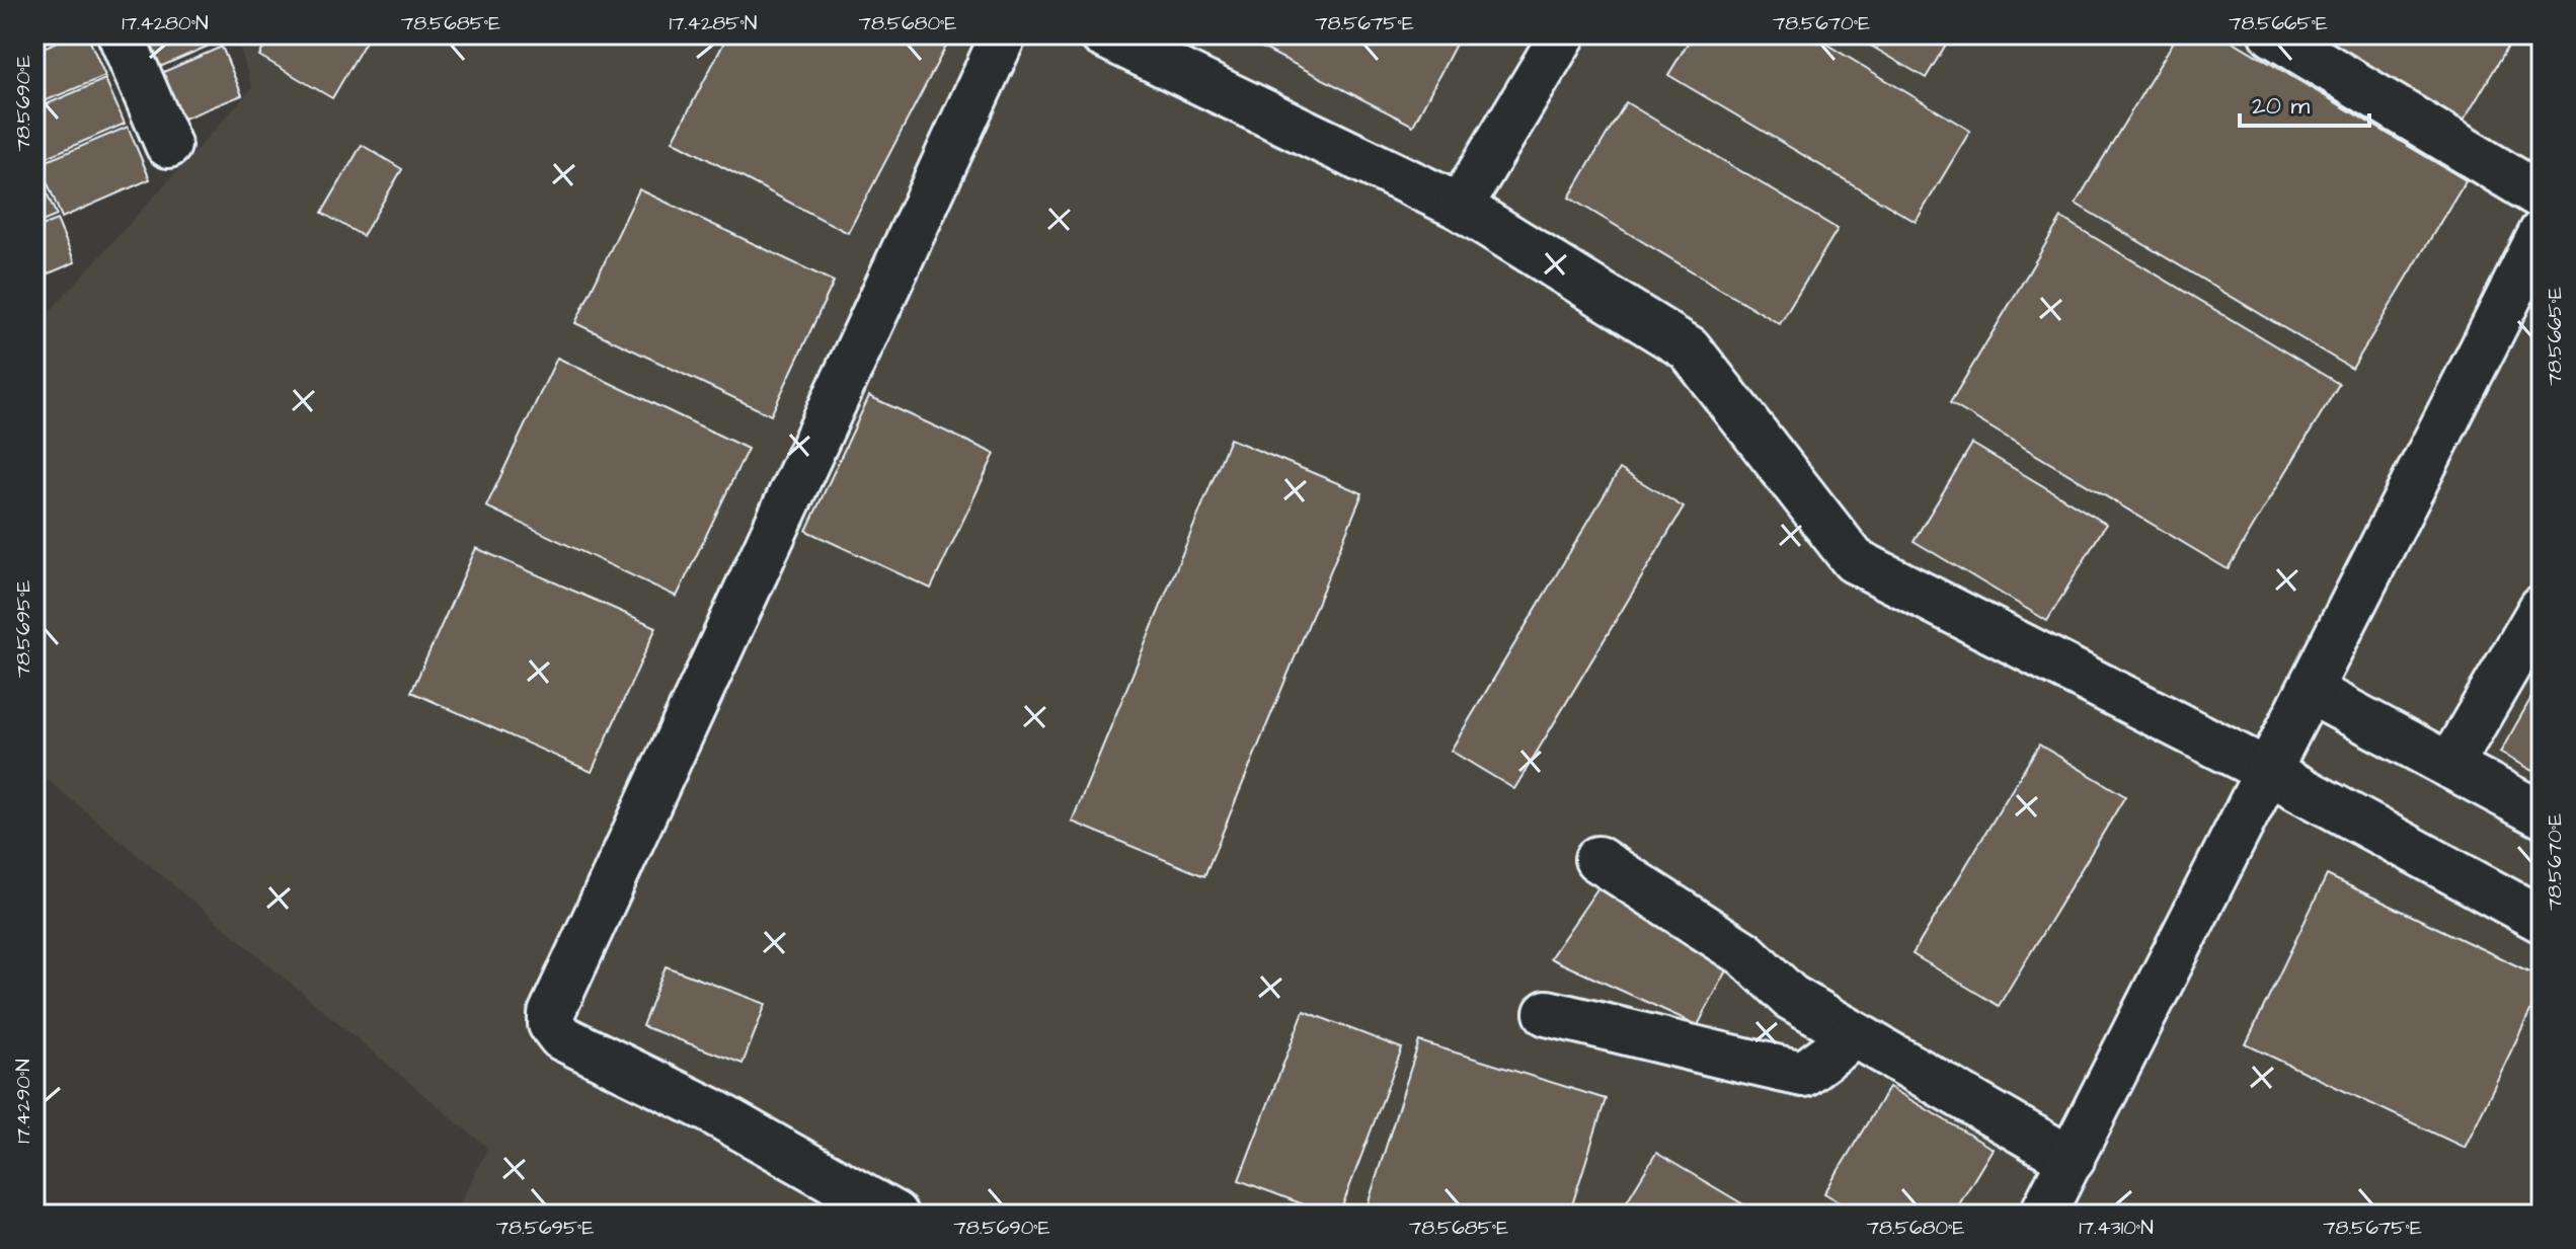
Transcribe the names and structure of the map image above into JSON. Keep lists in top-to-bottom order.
{
  "scale_bar": "20 m",
  "coordinates": [
    "17.4280°N",
    "78.5685°E",
    "17.4285°N",
    "78.5680°E",
    "78.5675°E",
    "78.5670°E",
    "78.5665°E",
    "78.5690°E",
    "78.5695°E",
    "17.4290°N",
    "17.4310°N"
  ]
}
